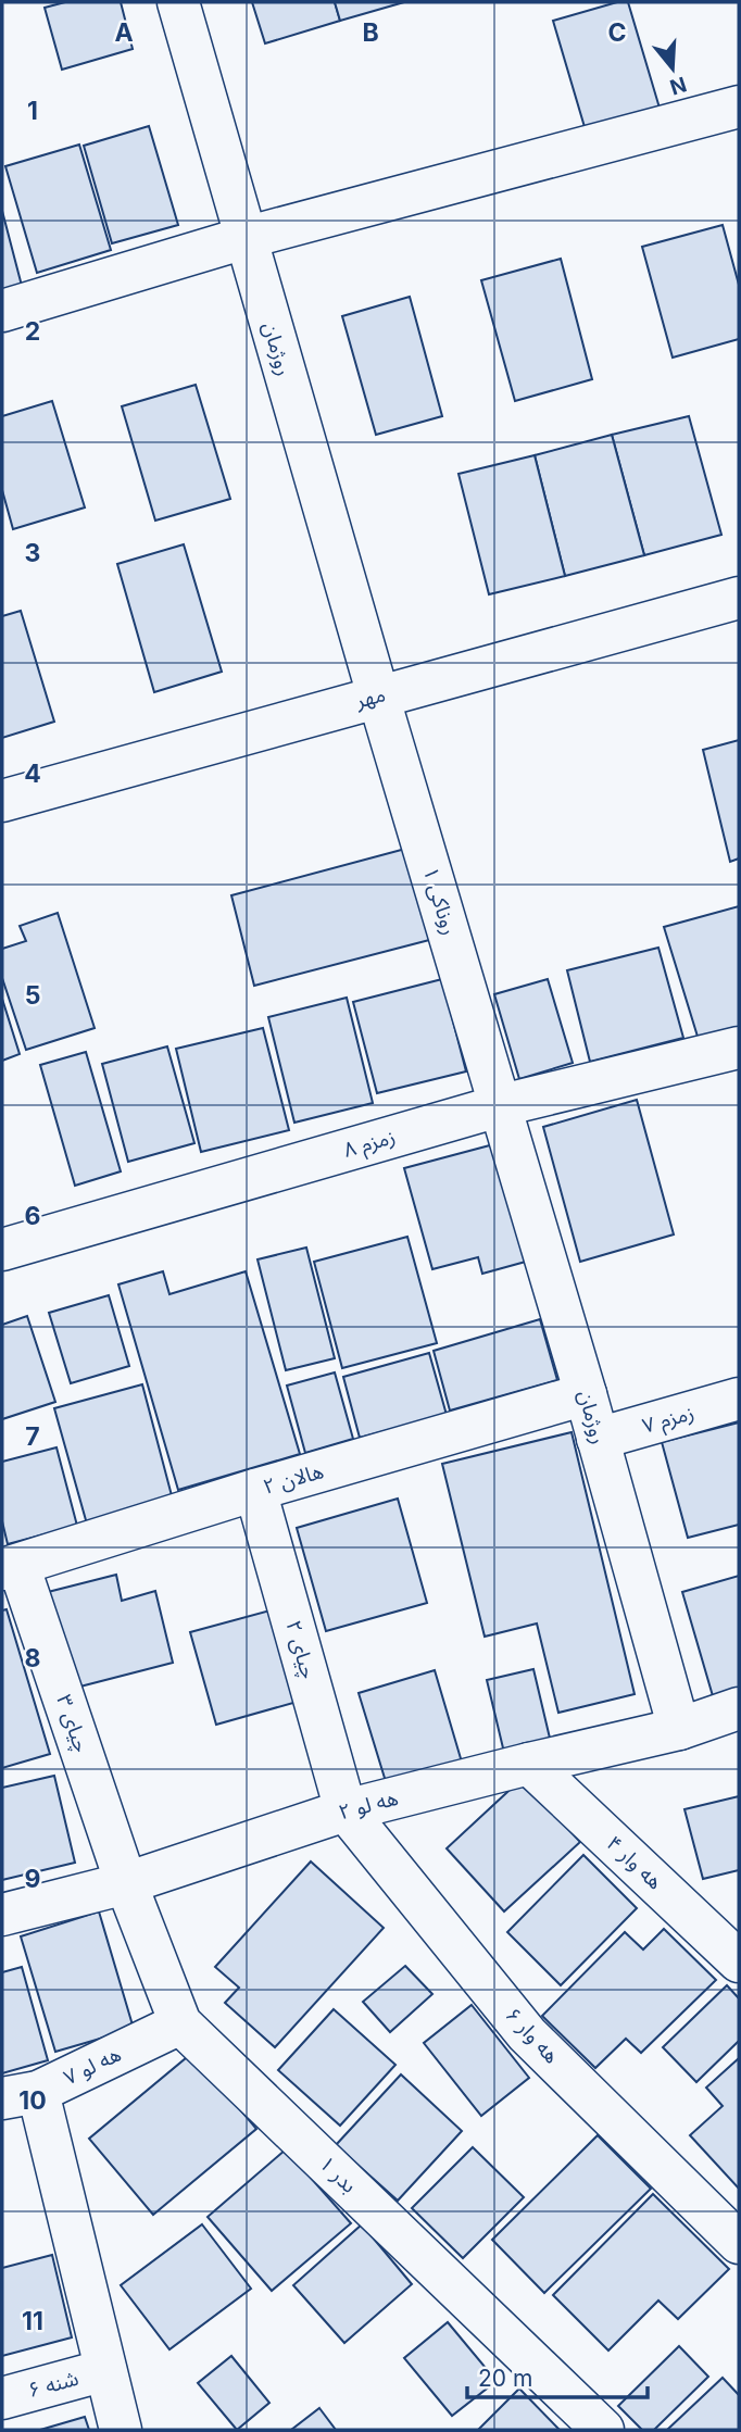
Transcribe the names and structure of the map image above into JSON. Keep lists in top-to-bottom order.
{
  "streets": {
    "street": [
      "روژمان",
      "مهر",
      "روناکی ۱",
      "زمزم ۸",
      "زمزم ۷",
      "هالان ۲",
      "چیای ۲",
      "چیای ۳",
      "هه لو ۲",
      "هه وار ۴",
      "هه وار ۶",
      "هه لو ۷",
      "بدر ۱",
      "شنه ۶"
    ]
  },
  "crossings": [
    ["روژمان", "مهر"],
    ["روژمان", "روناکی ۱"],
    ["روژمان", "زمزم ۸"],
    ["روژمان", "زمزم ۷"],
    ["روژمان", "هالان ۲"],
    ["روژمان", "هه لو ۲"],
    ["مهر", "روناکی ۱"],
    ["روناکی ۱", "زمزم ۸"],
    ["هالان ۲", "چیای ۲"],
    ["هالان ۲", "چیای ۳"],
    ["چیای ۲", "هه لو ۲"],
    ["چیای ۲", "هه وار ۶"],
    ["چیای ۳", "هه لو ۲"],
    ["چیای ۳", "بدر ۱"],
    ["هه لو ۲", "هه وار ۴"],
    ["هه لو ۲", "هه وار ۶"],
    ["هه لو ۲", "بدر ۱"],
    ["هه لو ۷", "بدر ۱"]
  ],
  "scale_bar": "20 m",
  "north": "bottom",
  "grid": {
    "columns": ["A", "B", "C"],
    "rows": [
      "1",
      "2",
      "3",
      "4",
      "5",
      "6",
      "7",
      "8",
      "9",
      "10",
      "11"
    ]
  }
}
